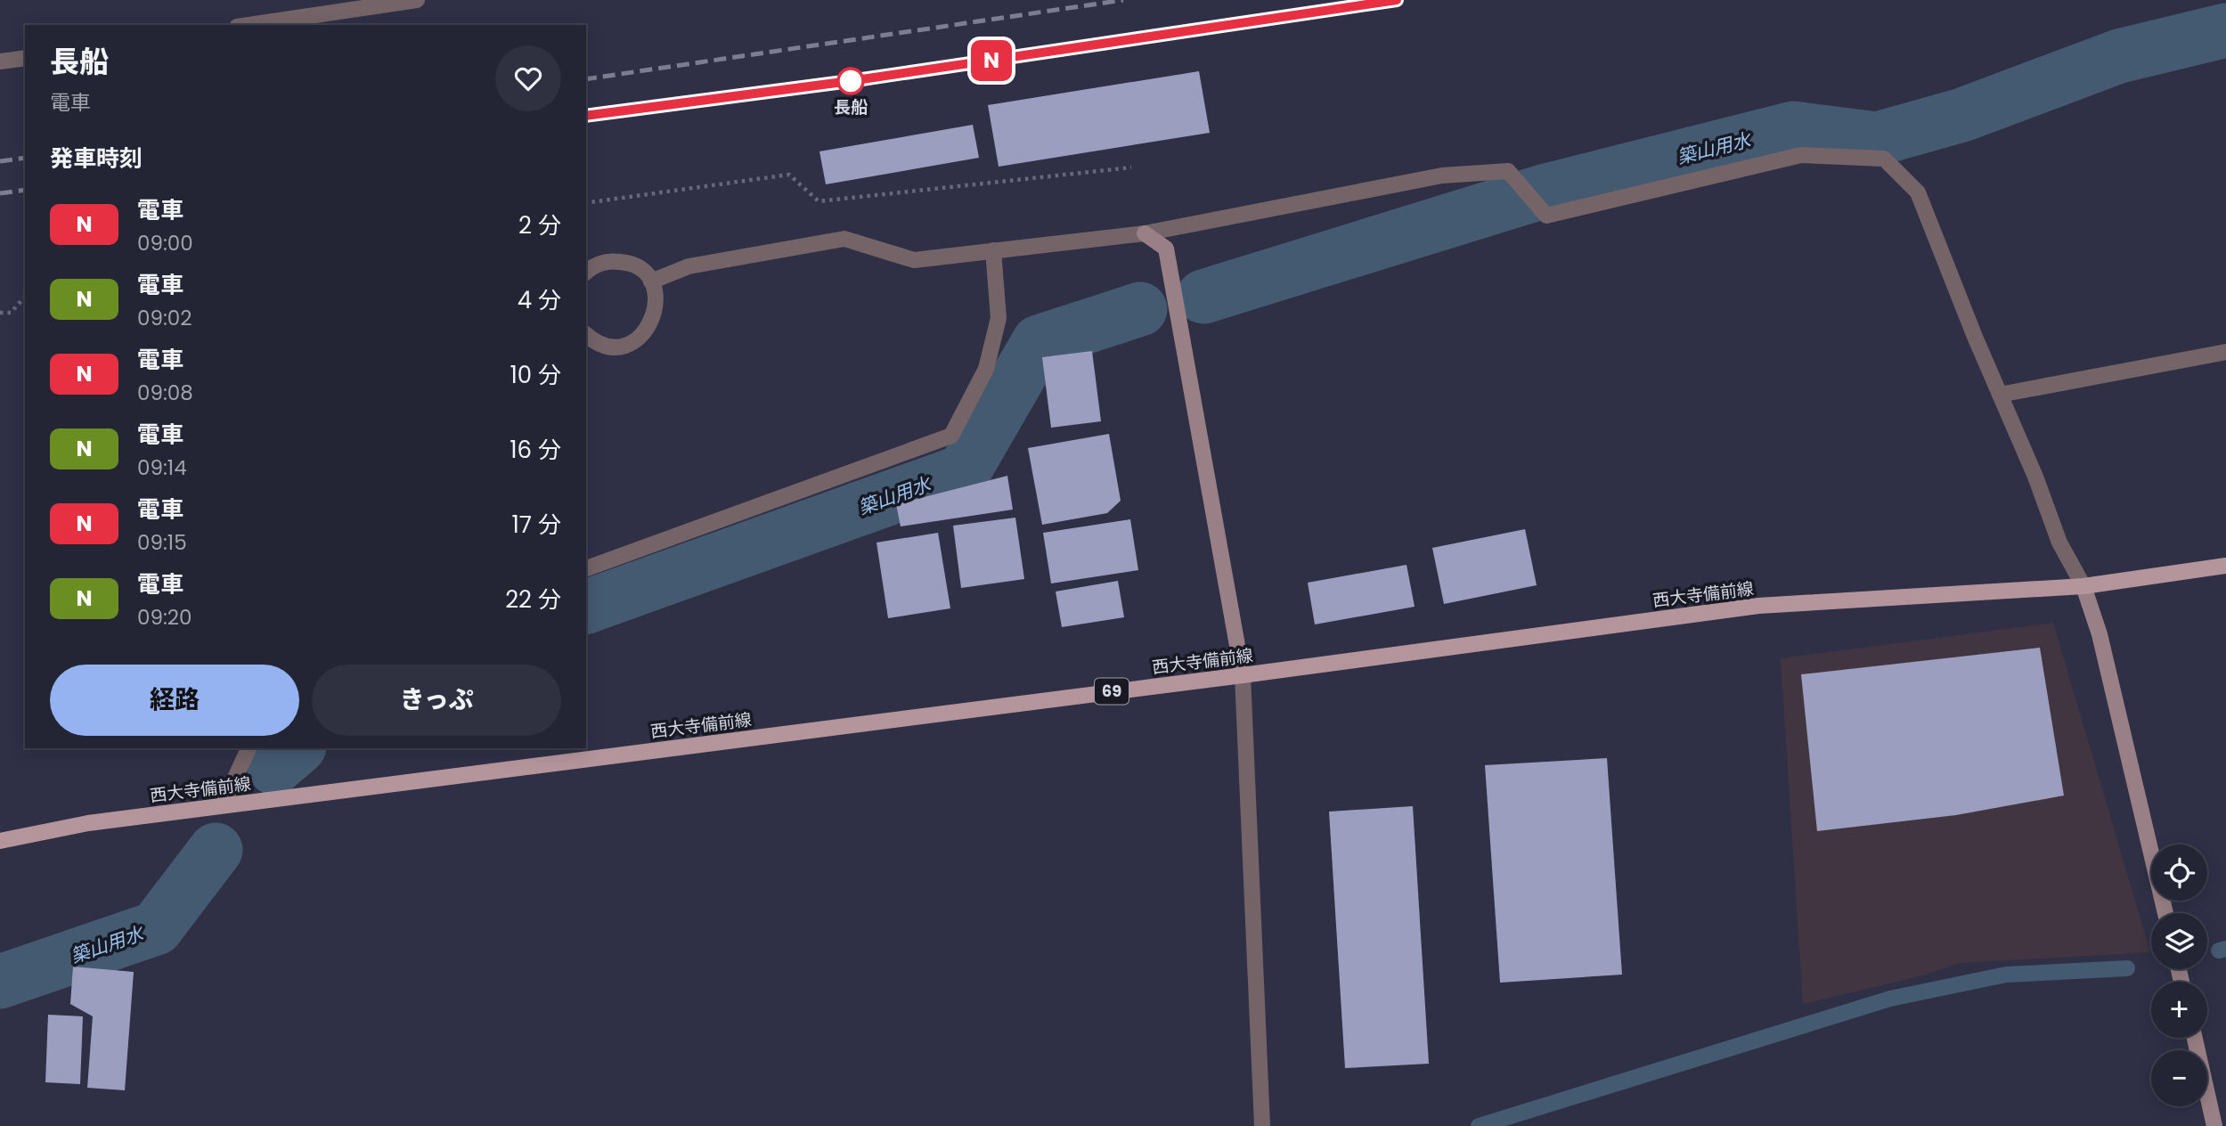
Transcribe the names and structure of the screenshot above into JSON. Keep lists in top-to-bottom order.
{
  "streets": {
    "main road": ["西大寺備前線", "69"]
  },
  "water": ["築山用水"],
  "places": ["長船"],
  "page": {
    "on_map": "N",
    "heading": [
      ["長船", "電車"],
      "発車時刻"
    ],
    "list": [
      {
        "mark": "N",
        "name": "電車",
        "note": "09:00",
        "value": "2 分"
      },
      {
        "mark": "N",
        "name": "電車",
        "note": "09:02",
        "value": "4 分"
      },
      {
        "mark": "N",
        "name": "電車",
        "note": "09:08",
        "value": "10 分"
      },
      {
        "mark": "N",
        "name": "電車",
        "note": "09:14",
        "value": "16 分"
      },
      {
        "mark": "N",
        "name": "電車",
        "note": "09:15",
        "value": "17 分"
      },
      {
        "mark": "N",
        "name": "電車",
        "note": "09:20",
        "value": "22 分"
      }
    ],
    "buttons": ["経路", "きっぷ"],
    "map_buttons": ["+", "−"]
  }
}
